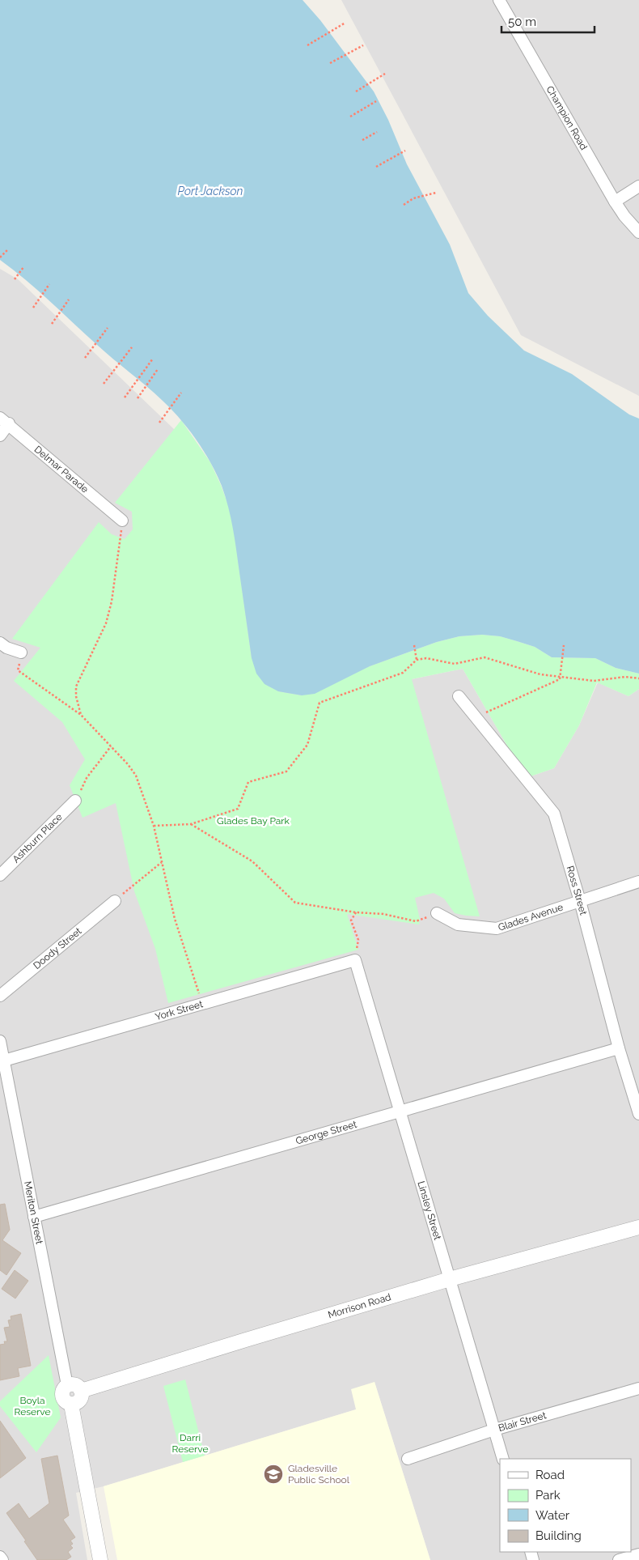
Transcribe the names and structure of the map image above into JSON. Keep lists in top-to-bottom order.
{
  "streets": {
    "street": [
      "Champion Road",
      "Delmar Parade",
      "Ashburn Place",
      "Ross Street",
      "Glades Avenue",
      "Doody Street",
      "York Street",
      "George Street",
      "Linsley Street",
      "Meriton Street",
      "Morrison Road",
      "Blair Street"
    ]
  },
  "crossings": [
    ["Ross Street", "Glades Avenue"],
    ["Ross Street", "George Street"],
    ["York Street", "Linsley Street"],
    ["York Street", "Meriton Street"],
    ["George Street", "Linsley Street"],
    ["George Street", "Meriton Street"],
    ["Linsley Street", "Morrison Road"],
    ["Linsley Street", "Blair Street"],
    ["Meriton Street", "Morrison Road"]
  ],
  "water": ["Port Jackson"],
  "parks": ["Glades Bay Park", "Boyla Reserve", "Darri Reserve"],
  "places": {
    "school or university": ["Gladesville Public School"]
  },
  "legend": [
    "Road",
    "Park",
    "Water",
    "Building"
  ],
  "scale_bar": "50 m"
}
